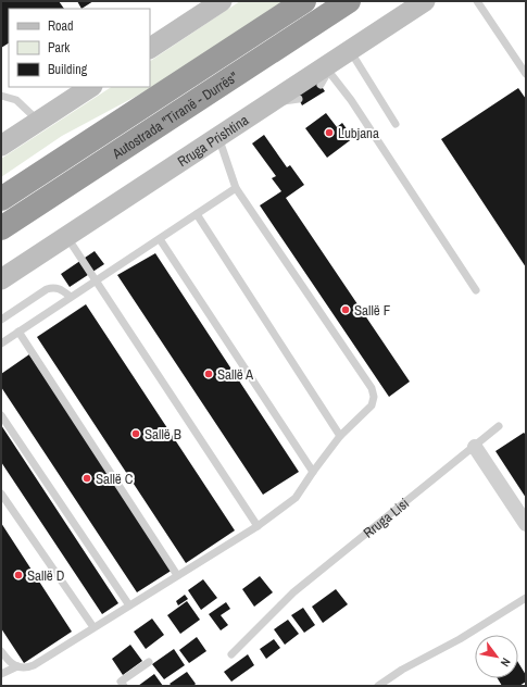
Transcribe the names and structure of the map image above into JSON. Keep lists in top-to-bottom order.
{
  "streets": {
    "highway": ["Autostrada \"Tiranë - Durrës\""],
    "main road": ["Rruga Prishtina"],
    "lane": ["Rruga Lisi"]
  },
  "places": [
    "Lubjana",
    "Sallë F",
    "Sallë A",
    "Sallë B",
    "Sallë C",
    "Sallë D"
  ],
  "legend": ["Road", "Park", "Building"],
  "north": "bottom right"
}
